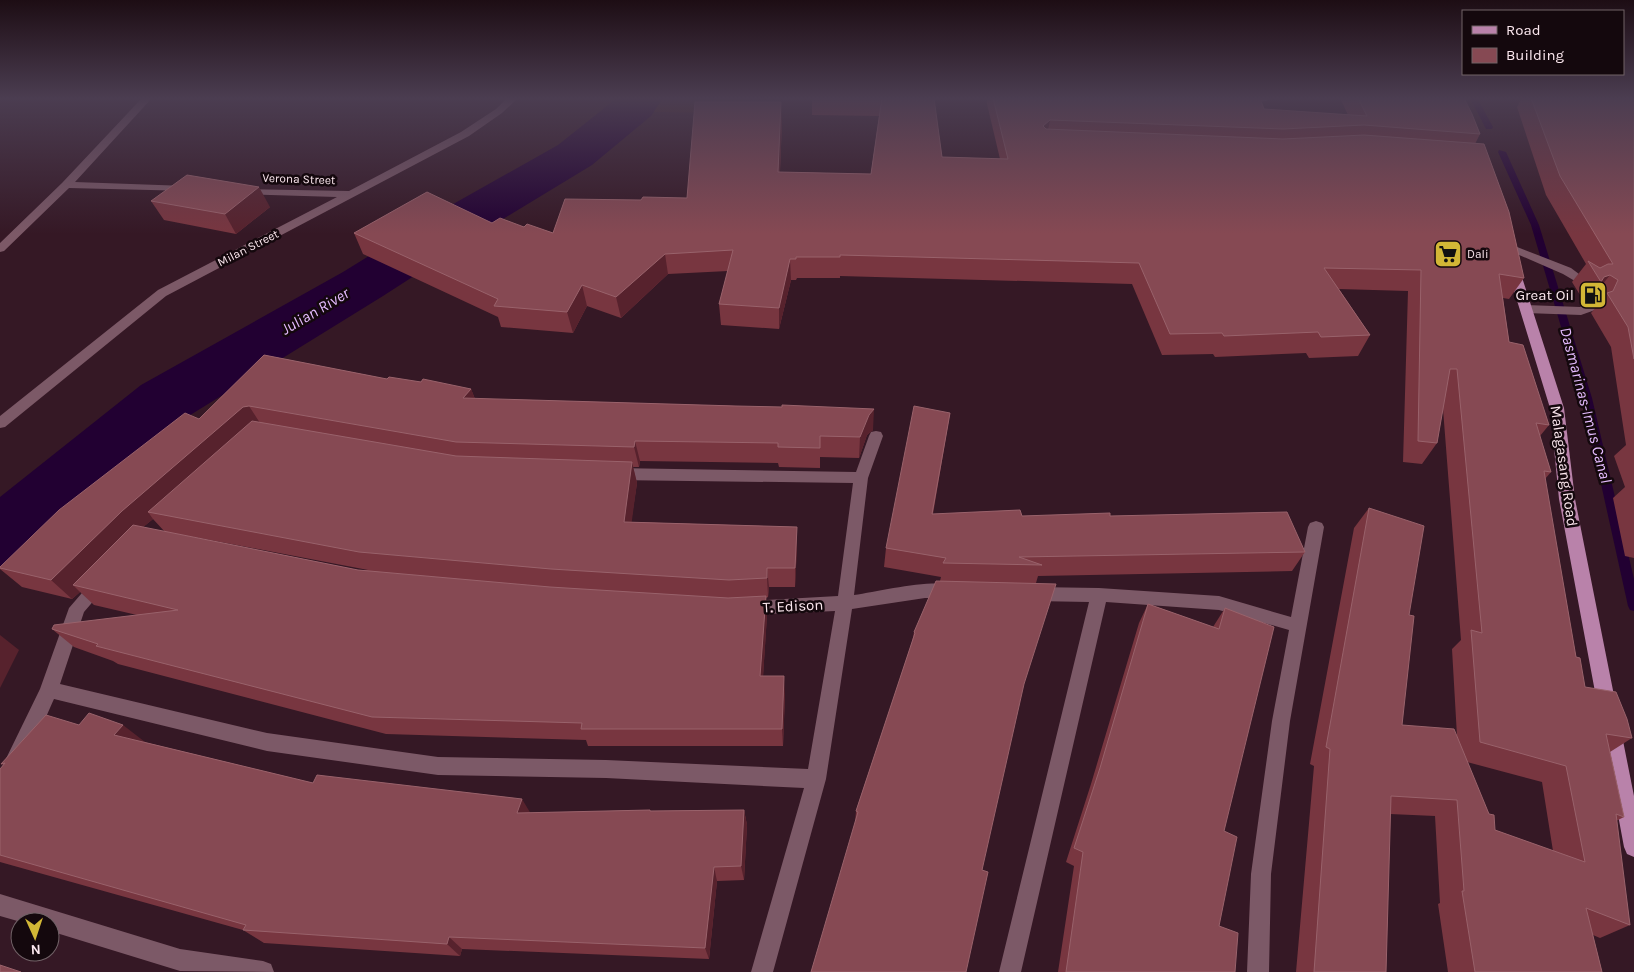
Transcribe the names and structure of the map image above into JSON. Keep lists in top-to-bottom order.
{
  "streets": {
    "main road": ["Malagasang Road"],
    "street": ["Verona Street", "Milan Street", "T. Edison"]
  },
  "crossings": [
    ["Verona Street", "Milan Street"]
  ],
  "water": ["Julian River", "Dasmarinas-Imus Canal"],
  "places": {
    "supermarket": ["Dali"],
    "fuel station": ["Great Oil"]
  },
  "legend": ["Road", "Building"],
  "north": "bottom"
}
